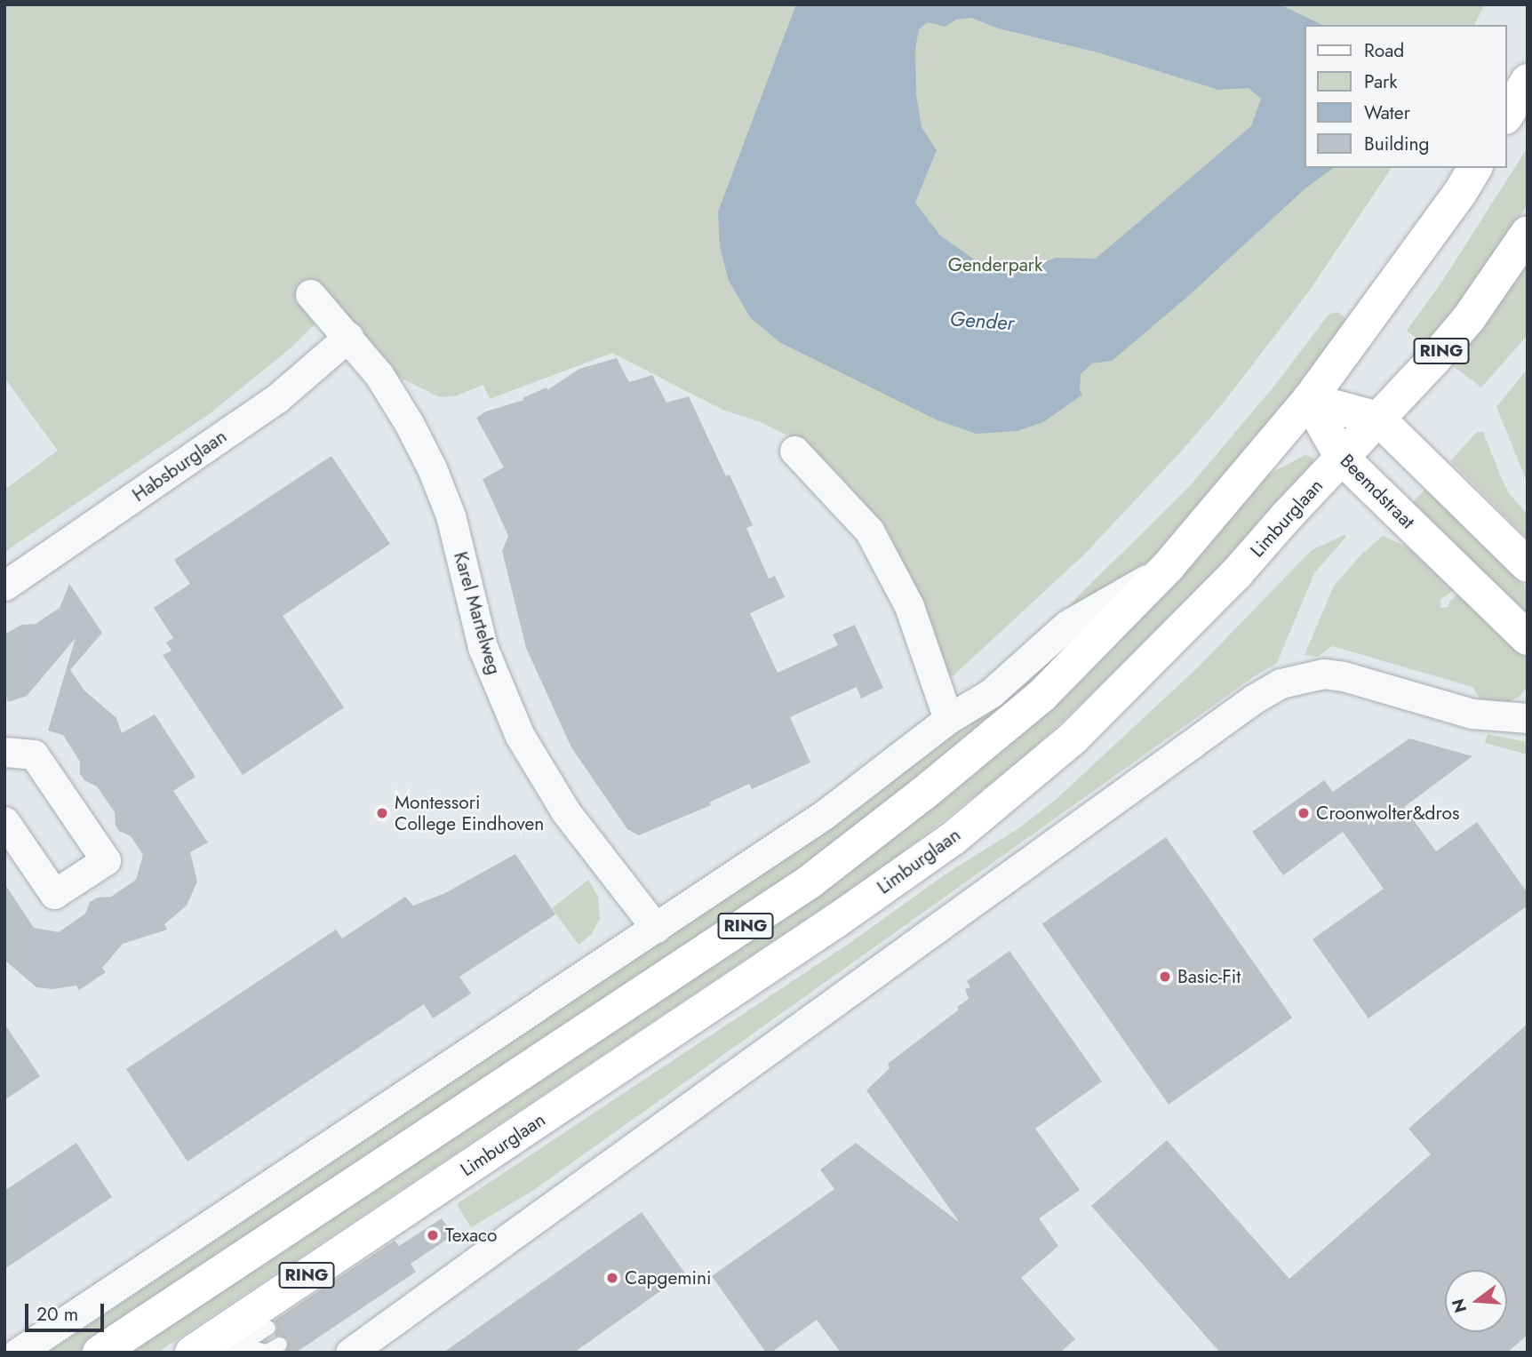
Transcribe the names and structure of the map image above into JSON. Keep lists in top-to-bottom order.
{
  "streets": {
    "main road": ["RING", "Beemdstraat", "Limburglaan"],
    "street": ["Habsburglaan", "Karel Martelweg"]
  },
  "crossings": [
    ["RING", "Beemdstraat"],
    ["Habsburglaan", "Karel Martelweg"],
    ["Beemdstraat", "Limburglaan"]
  ],
  "water": ["Gender"],
  "parks": ["Genderpark"],
  "places": [
    "Montessori College Eindhoven",
    "Croonwolter&dros",
    "Basic-Fit",
    "Texaco",
    "Capgemini"
  ],
  "legend": [
    "Road",
    "Park",
    "Water",
    "Building"
  ],
  "scale_bar": "20 m",
  "north": "left"
}
